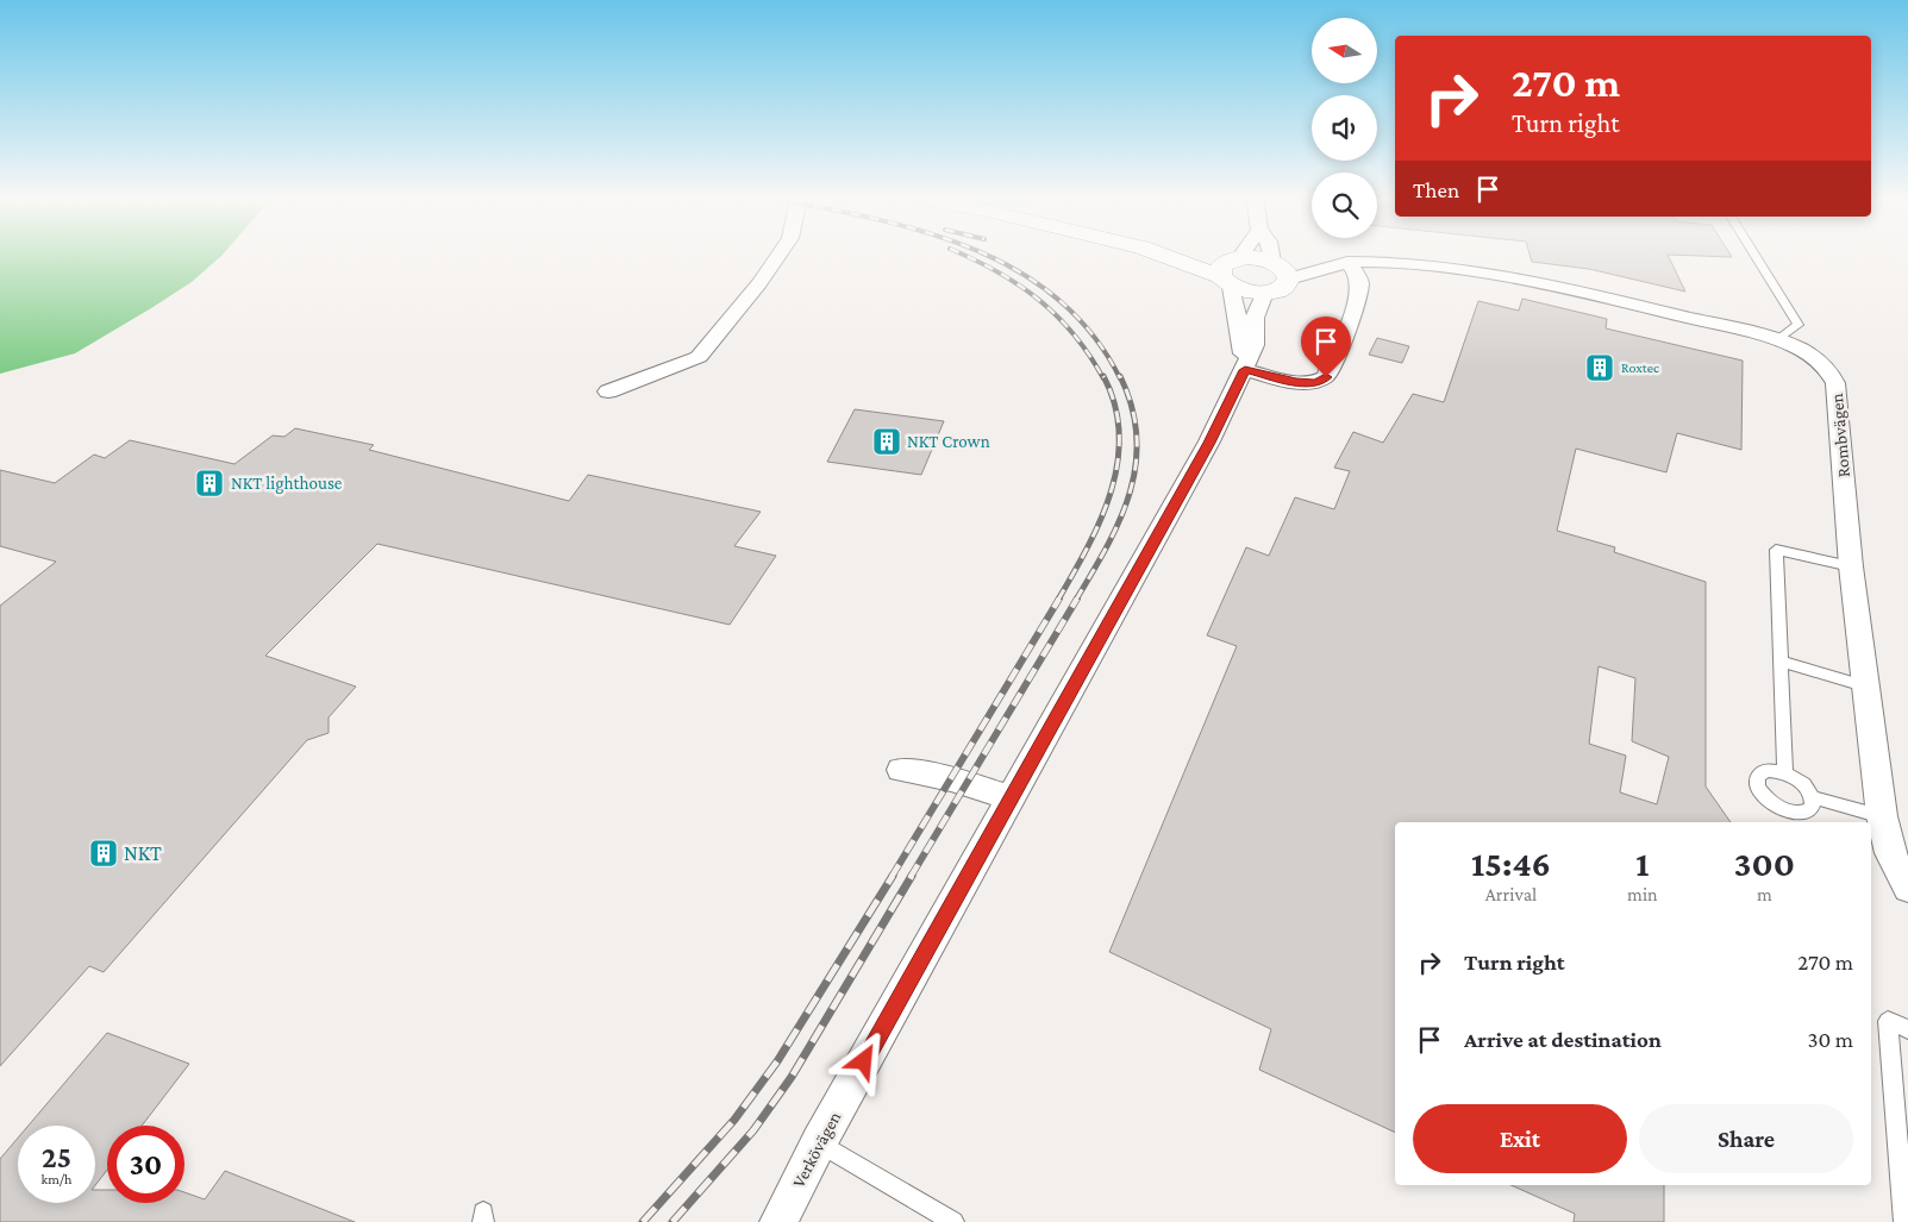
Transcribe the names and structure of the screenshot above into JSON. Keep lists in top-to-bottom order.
{
  "streets": {
    "street": ["Rombvägen", "Verkövägen"]
  },
  "places": {
    "building": [
      "Roxtec",
      "NKT Crown",
      "NKT lighthouse",
      "NKT"
    ]
  },
  "north": "left",
  "page": {
    "turn": ["270 m", "Turn right"],
    "then": "Then",
    "eta": [
      "15:46",
      "Arrival",
      "1",
      "min",
      "300",
      "m"
    ],
    "list": [
      {
        "name": "Turn right",
        "value": "270 m"
      },
      {
        "name": "Arrive at destination",
        "value": "30 m"
      }
    ],
    "buttons": ["Exit", "Share"],
    "speed": "25 km/h",
    "limit": "30"
  }
}
